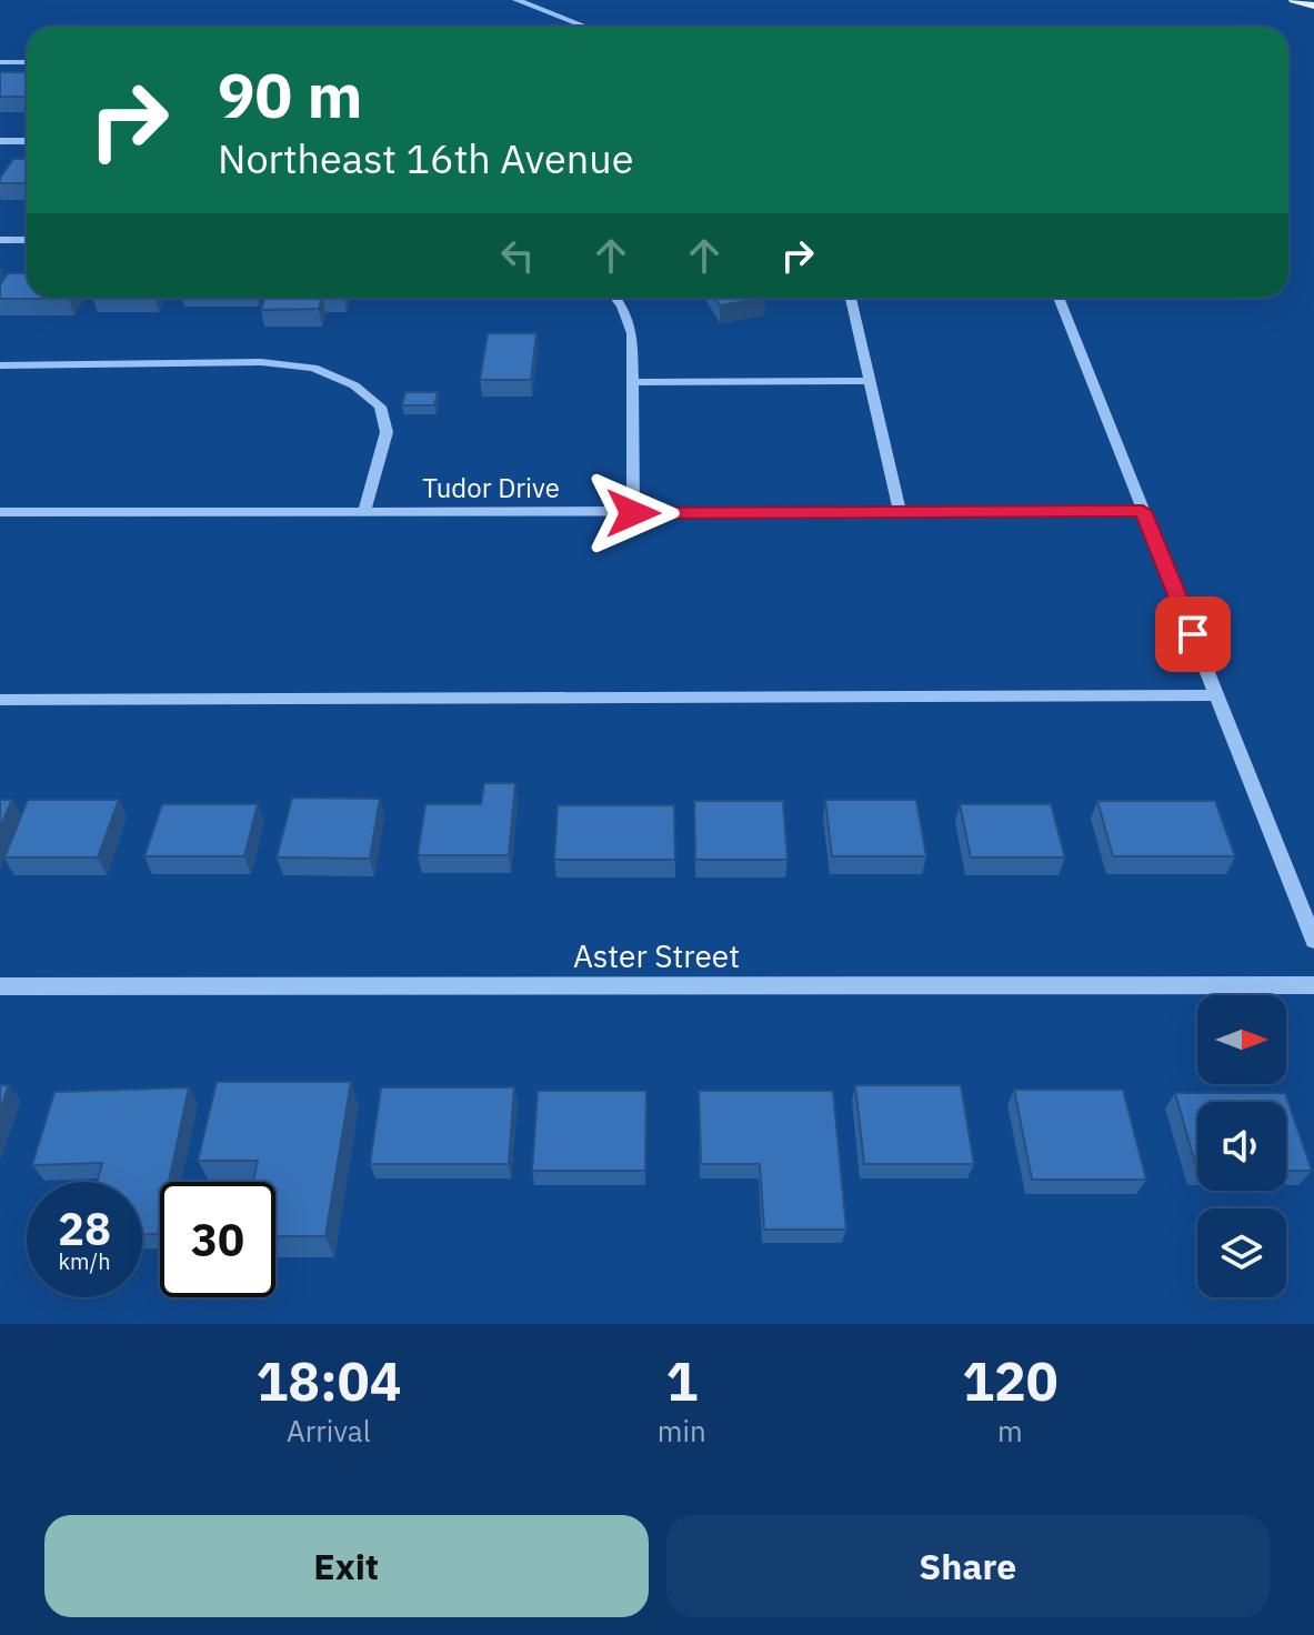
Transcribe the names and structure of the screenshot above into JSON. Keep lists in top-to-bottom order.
{
  "streets": {
    "street": ["Tudor Drive", "Aster Street"]
  },
  "north": "right",
  "page": {
    "turn": ["90 m", "Northeast 16th Avenue"],
    "speed": "28 km/h",
    "limit": "30",
    "eta": [
      "18:04",
      "Arrival",
      "1",
      "min",
      "120",
      "m"
    ],
    "buttons": ["Exit", "Share"]
  }
}
